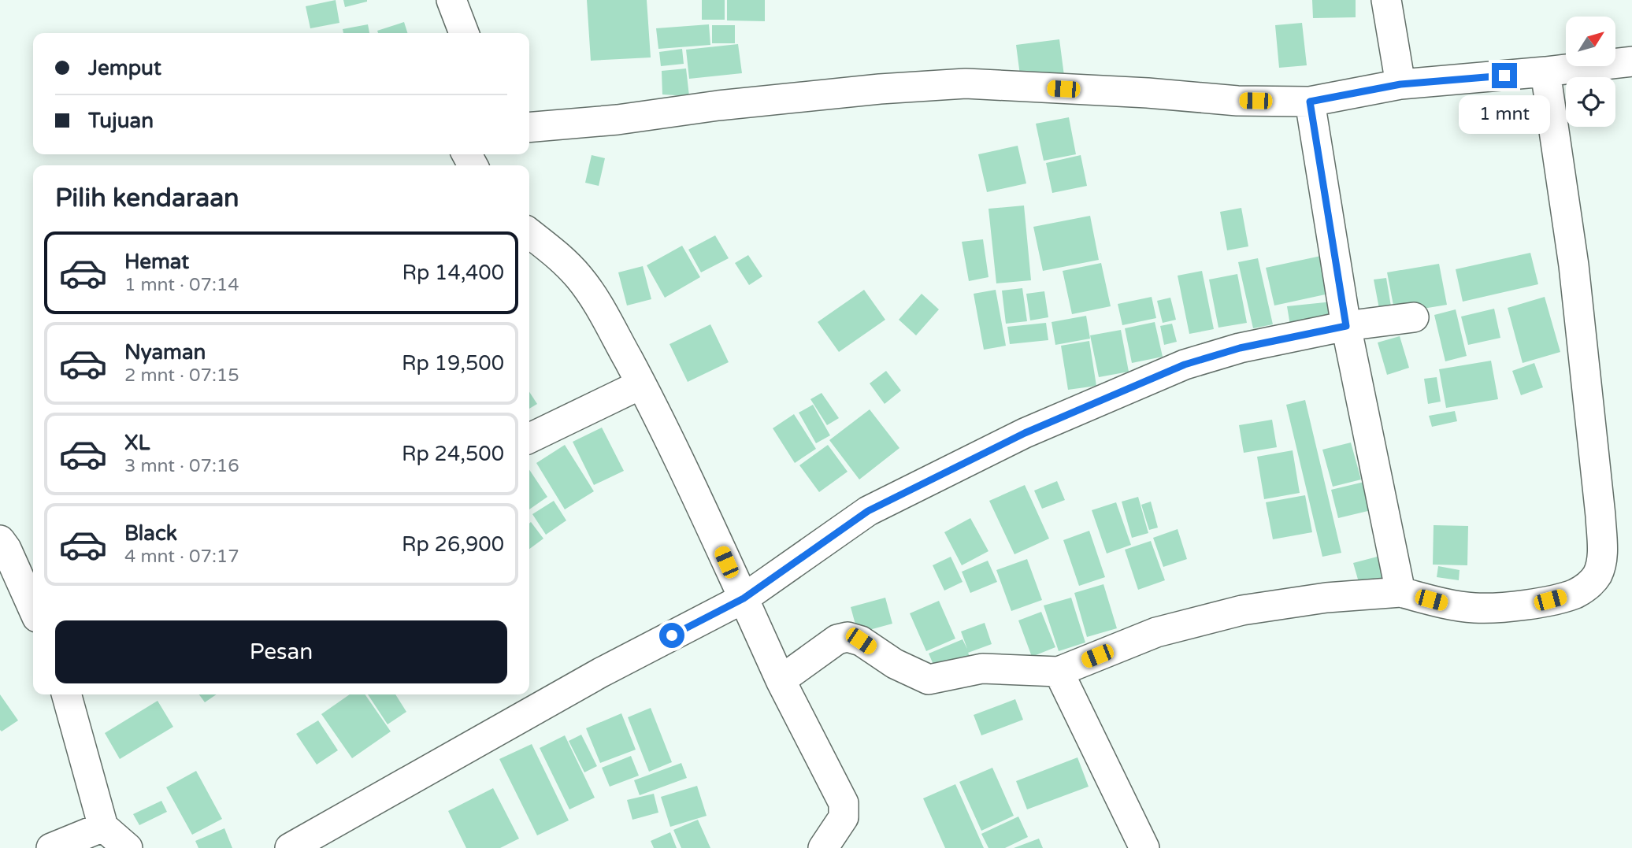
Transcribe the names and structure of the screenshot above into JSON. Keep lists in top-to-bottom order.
{
  "north": "top right",
  "page": {
    "banner": ["Jemput", "Tujuan"],
    "bubble": "1 mnt",
    "heading": "Pilih kendaraan",
    "list": [
      {
        "name": "Hemat",
        "note": "1 mnt · 07:14",
        "value": "Rp 14,400"
      },
      {
        "name": "Nyaman",
        "note": "2 mnt · 07:15",
        "value": "Rp 19,500"
      },
      {
        "name": "XL",
        "note": "3 mnt · 07:16",
        "value": "Rp 24,500"
      },
      {
        "name": "Black",
        "note": "4 mnt · 07:17",
        "value": "Rp 26,900"
      }
    ],
    "buttons": "Pesan"
  }
}
